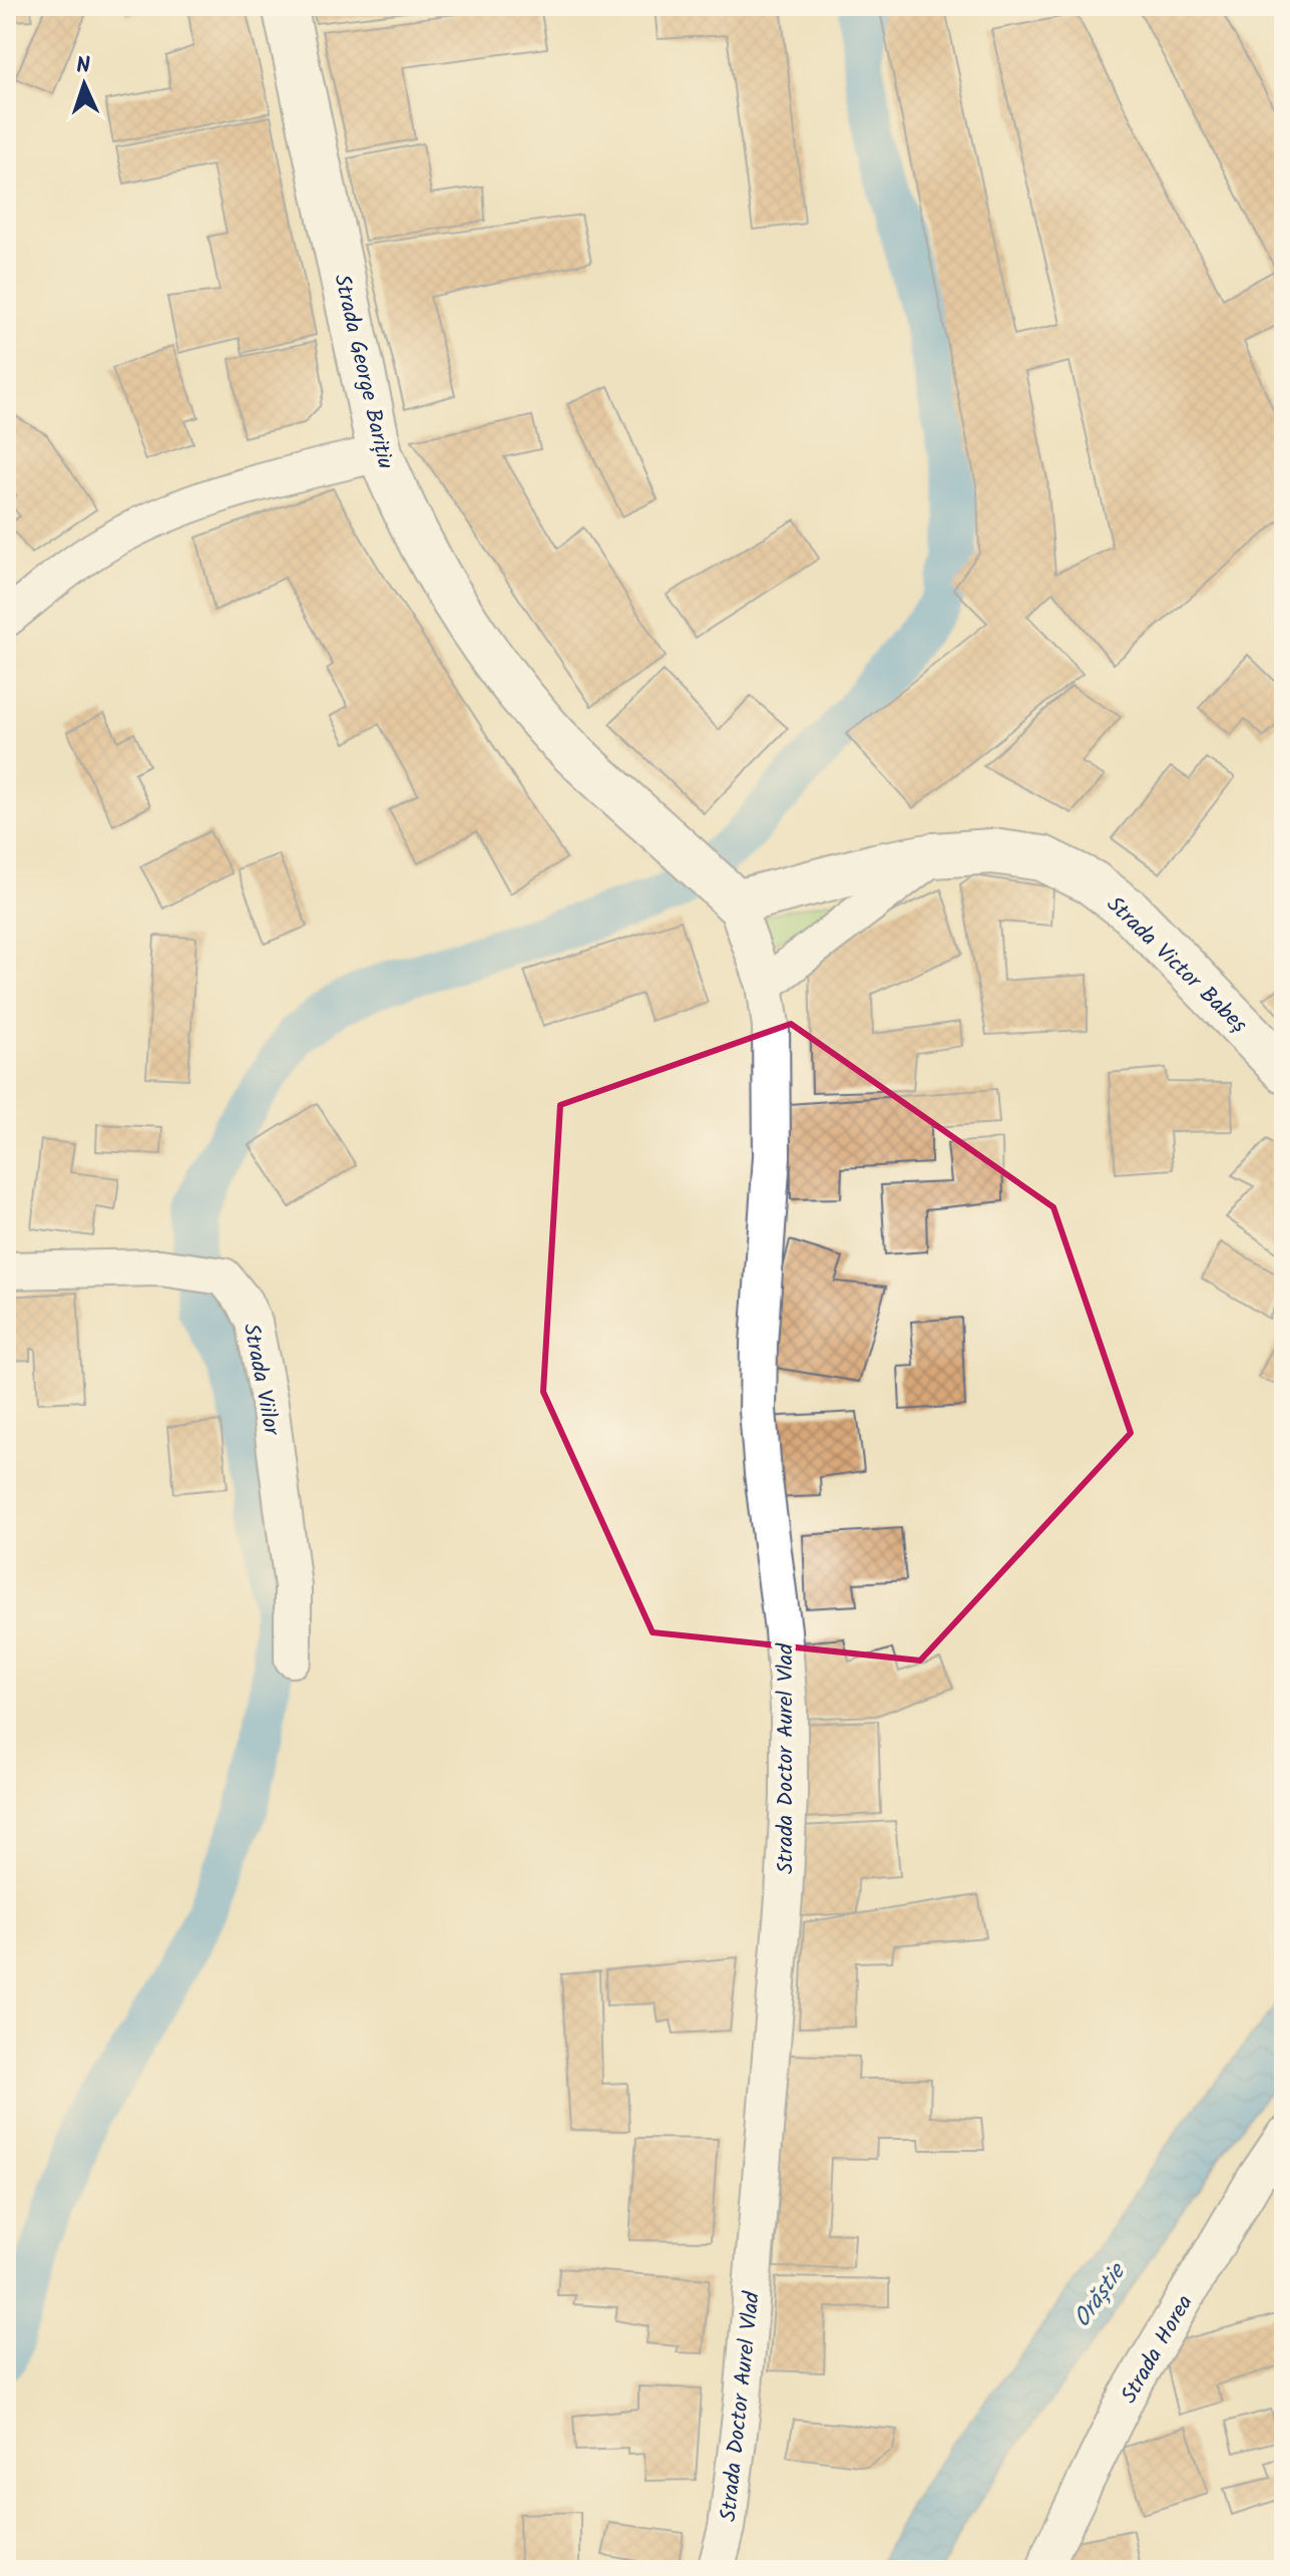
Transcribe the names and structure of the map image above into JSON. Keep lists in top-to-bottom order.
{
  "streets": {
    "main road": ["Strada George Barițiu", "Strada Victor Babeș"],
    "street": ["Strada Viilor", "Strada Doctor Aurel Vlad", "Strada Horea"]
  },
  "crossings": [
    ["Strada George Barițiu", "Strada Victor Babeș"],
    ["Strada George Barițiu", "Strada Doctor Aurel Vlad"],
    ["Strada Victor Babeș", "Strada Doctor Aurel Vlad"]
  ],
  "water": ["Orăștie"],
  "north": "top"
}
